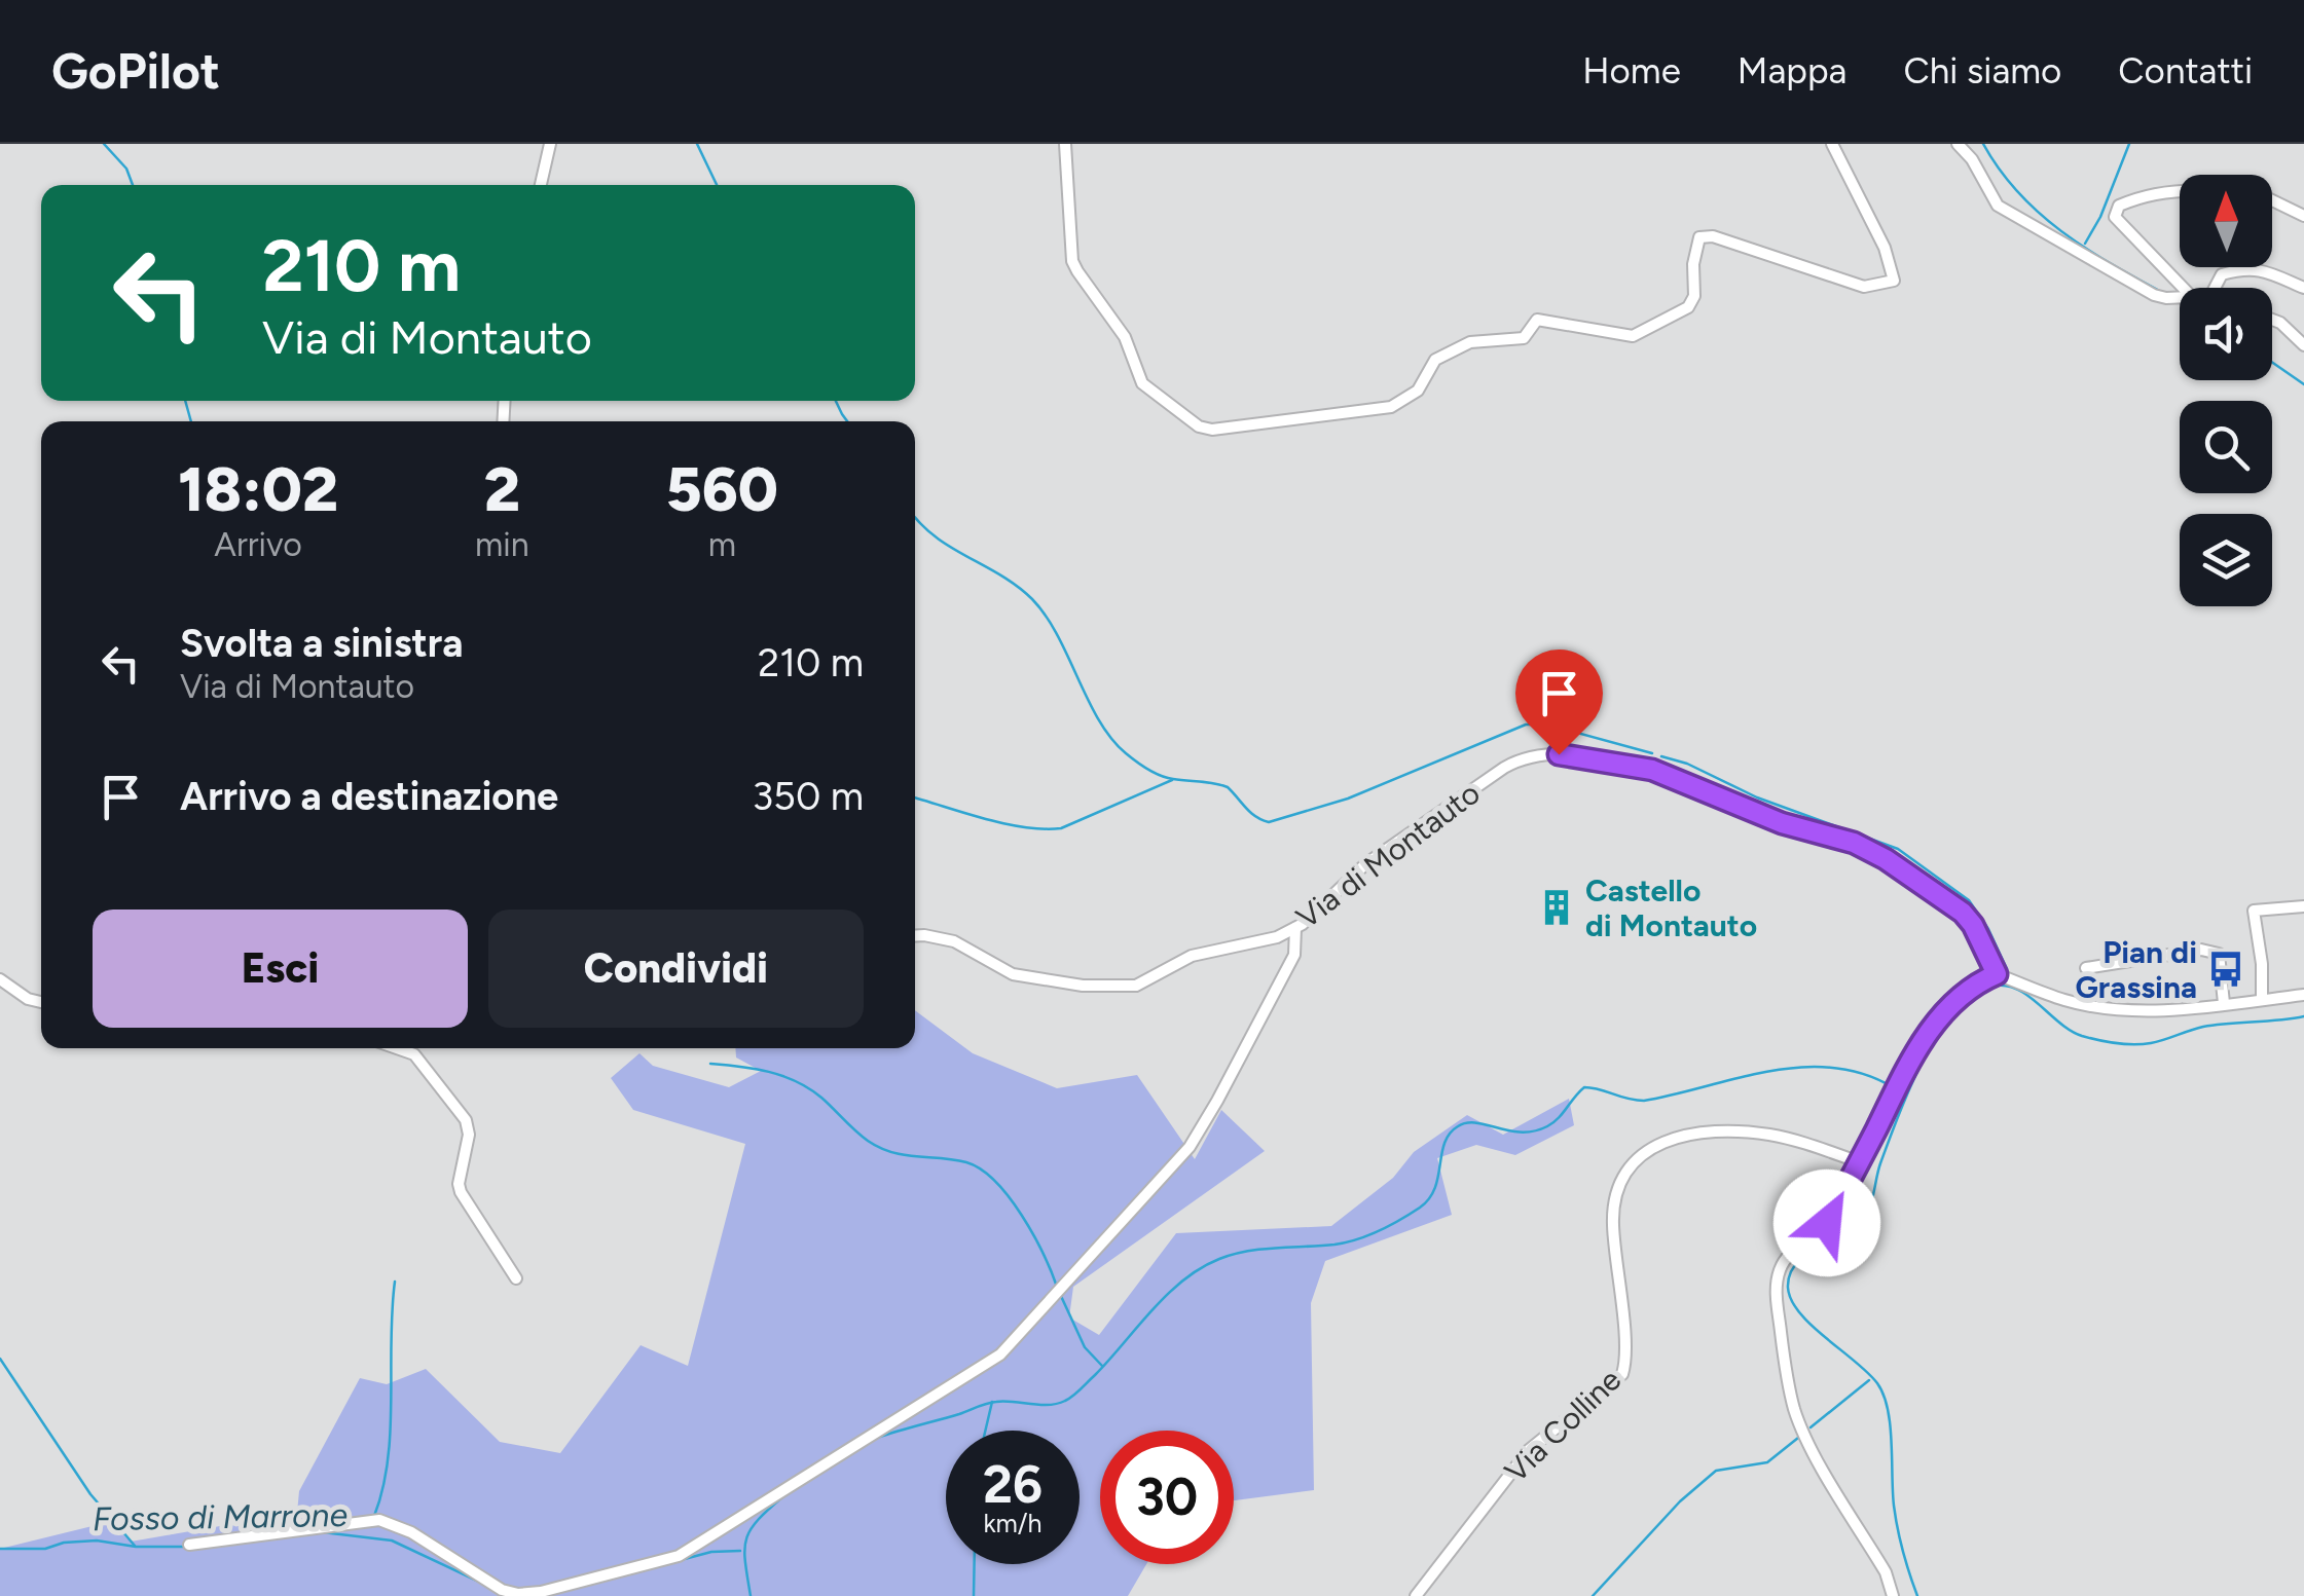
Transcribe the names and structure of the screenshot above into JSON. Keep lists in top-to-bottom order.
{
  "streets": {
    "street": ["Via di Montauto", "Via Colline"]
  },
  "water": ["Fosso di Marrone"],
  "places": {
    "building": ["Castello di Montauto"],
    "bus stop": ["Pian di Grassina"]
  },
  "north": "top",
  "page": {
    "header": "GoPilot",
    "nav": [
      "Home",
      "Mappa",
      "Chi siamo",
      "Contatti"
    ],
    "turn": ["210 m", "Via di Montauto"],
    "eta": [
      "18:02",
      "Arrivo",
      "2",
      "min",
      "560",
      "m"
    ],
    "list": [
      {
        "name": "Svolta a sinistra",
        "note": "Via di Montauto",
        "value": "210 m"
      },
      {
        "name": "Arrivo a destinazione",
        "value": "350 m"
      }
    ],
    "buttons": ["Esci", "Condividi"],
    "speed": "26 km/h",
    "limit": "30"
  }
}
